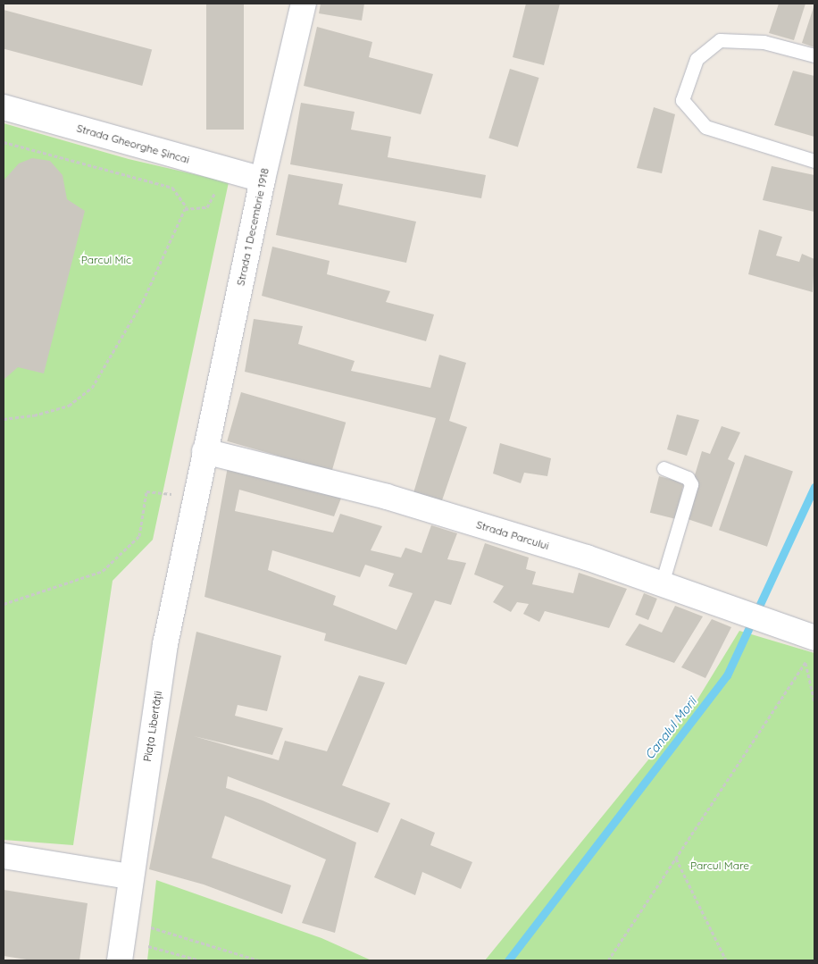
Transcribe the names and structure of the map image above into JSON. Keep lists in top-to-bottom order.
{
  "streets": {
    "street": [
      "Strada Gheorghe Șincai",
      "Strada 1 Decembrie 1918",
      "Strada Parcului",
      "Piața Libertății"
    ]
  },
  "crossings": [
    ["Strada Gheorghe Șincai", "Strada 1 Decembrie 1918"],
    ["Strada 1 Decembrie 1918", "Strada Parcului"],
    ["Strada 1 Decembrie 1918", "Piața Libertății"],
    ["Strada Parcului", "Piața Libertății"]
  ],
  "water": ["Canalul Morii"],
  "parks": ["Parcul Mic", "Parcul Mare"]
}
